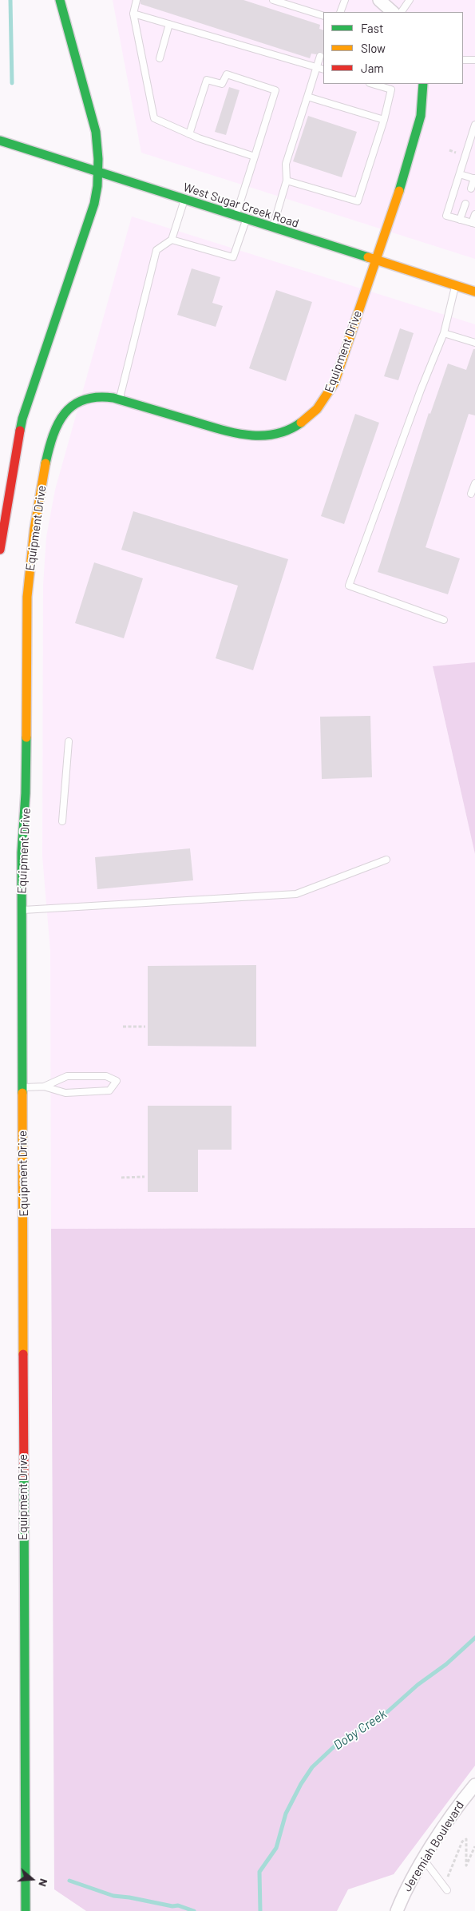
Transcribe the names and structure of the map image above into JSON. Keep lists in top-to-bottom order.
{
  "streets": {
    "main road": ["West Sugar Creek Road", "Equipment Drive"],
    "street": ["Jeremiah Boulevard"]
  },
  "crossings": [
    ["West Sugar Creek Road", "Equipment Drive"]
  ],
  "water": ["Doby Creek"],
  "legend": ["Fast", "Slow", "Jam"],
  "north": "right"
}
